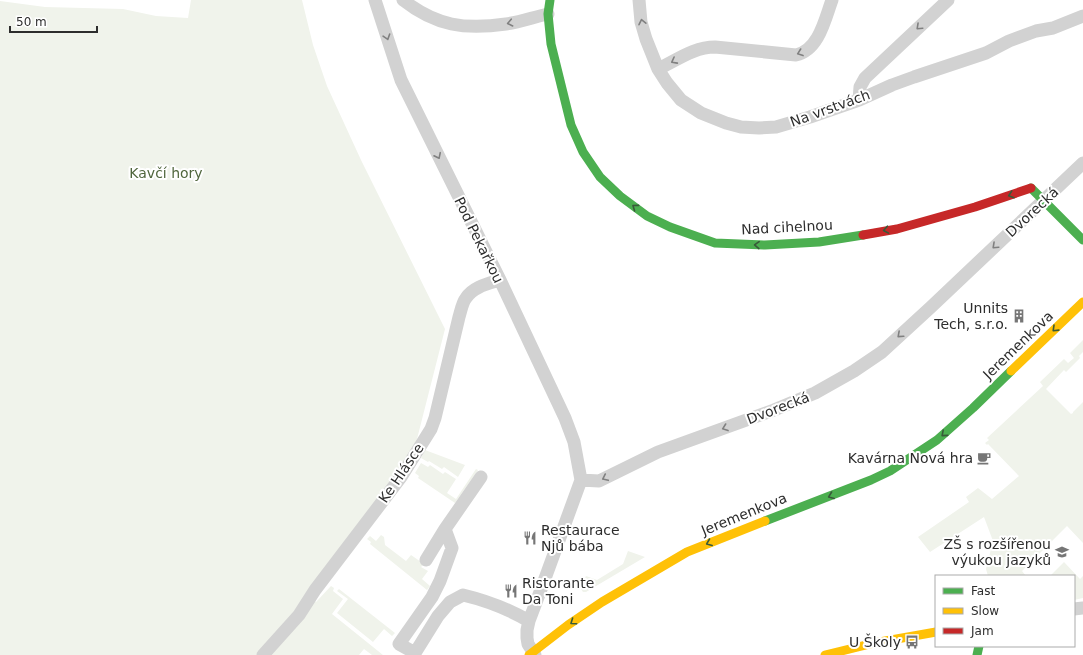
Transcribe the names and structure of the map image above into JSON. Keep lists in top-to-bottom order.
{
  "streets": {
    "street": [
      "Na vrstvách",
      "Dvorecká",
      "Nad cihelnou",
      "Pod Pekařkou",
      "Jeremenkova",
      "Ke Hlásce"
    ]
  },
  "crossings": [
    ["Dvorecká", "Nad cihelnou"],
    ["Dvorecká", "Pod Pekařkou"],
    ["Pod Pekařkou", "Ke Hlásce"]
  ],
  "one_way": [
    "Dvorecká",
    "Nad cihelnou",
    "Pod Pekařkou",
    "Jeremenkova"
  ],
  "parks": ["Kavčí hory"],
  "places": {
    "building": ["Unnits Tech, s.r.o."],
    "cafe": ["Kavárna Nová hra"],
    "restaurant": ["Restaurace Njů bába", "Ristorante Da Toni"],
    "school or university": ["ZŠ s rozšířenou výukou jazyků"],
    "bus stop": ["U Školy"]
  },
  "legend": ["Fast", "Slow", "Jam"],
  "scale_bar": "50 m"
}
